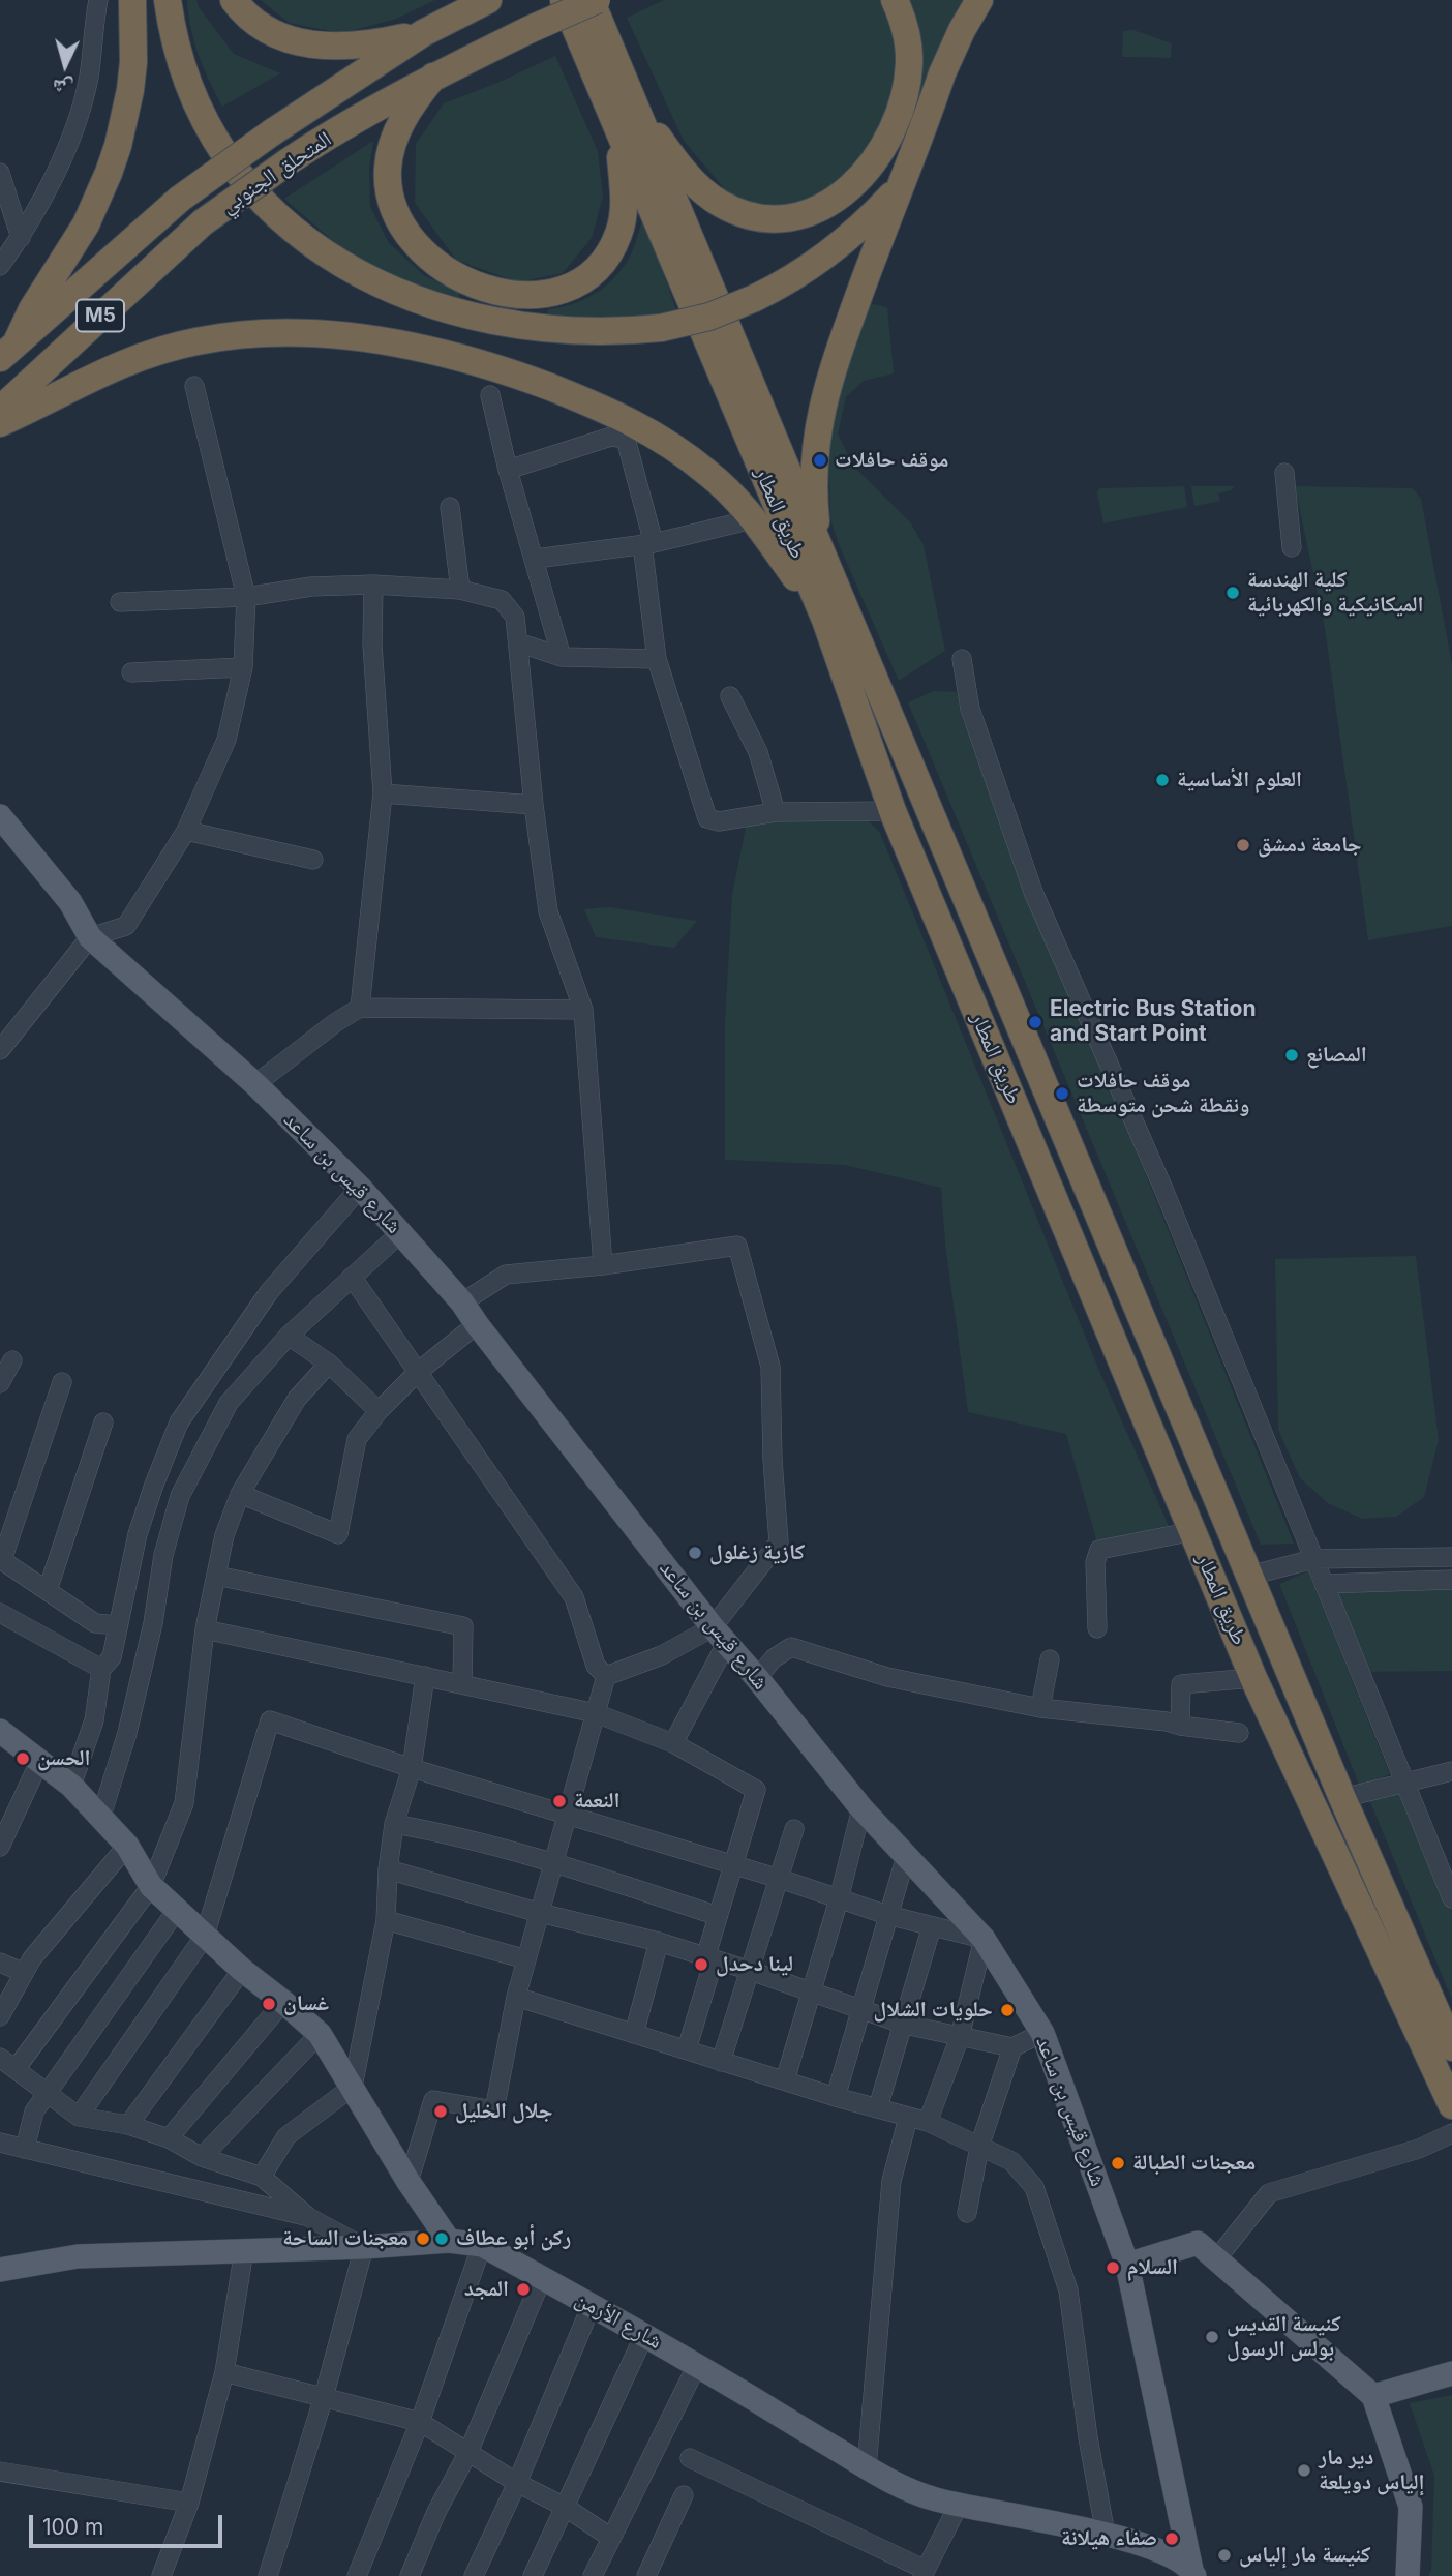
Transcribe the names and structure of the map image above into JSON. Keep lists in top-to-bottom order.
{
  "streets": {
    "highway": ["المتحلق الجنوبي", "M5", "طريق المطار"],
    "main road": ["شارع قيس بن ساعد", "شارع الأرمن"]
  },
  "crossings": [
    ["شارع قيس بن ساعد", "شارع الأرمن"]
  ],
  "places": [
    "موقف حافلات",
    "كلية الهندسة الميكانيكية والكهربائية",
    "العلوم الأساسية",
    "جامعة دمشق",
    "Electric Bus Station and Start Point",
    "المصانع",
    "موقف حافلات ونقطة شحن متوسطة",
    "كازية زغلول",
    "الحسن",
    "النعمة",
    "لينا دحدل",
    "غسان",
    "حلويات الشلال",
    "جلال الخليل",
    "معجنات الطبالة",
    "معجنات الساحة",
    "ركن أبو عطاف",
    "السلام",
    "المجد",
    "كنيسة القديس بولس الرسول",
    "دير مار إلياس دويلعة",
    "صفاء هيلانة",
    "كنيسة مار إلياس"
  ],
  "scale_bar": "100 m",
  "north": "bottom"
}
